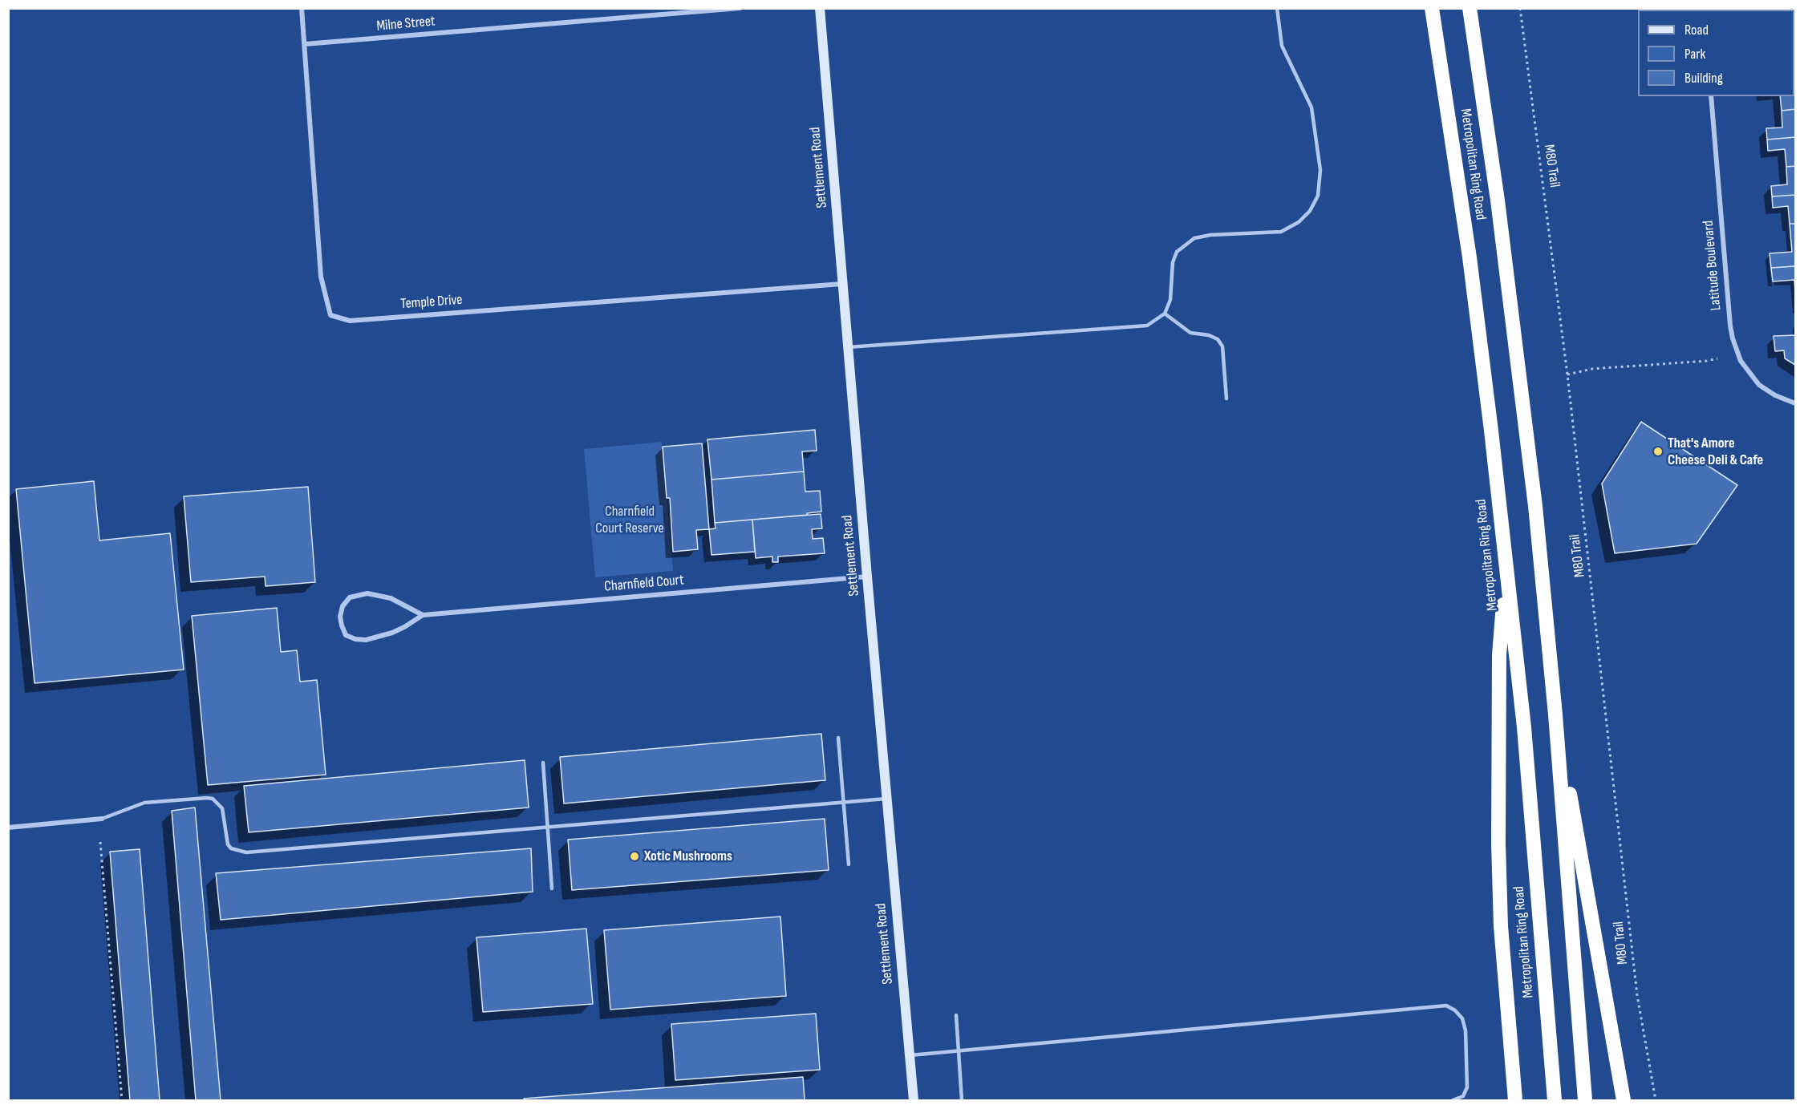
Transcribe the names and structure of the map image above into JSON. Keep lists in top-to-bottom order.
{
  "streets": {
    "highway": ["Metropolitan Ring Road"],
    "main road": ["Settlement Road"],
    "street": [
      "Milne Street",
      "Latitude Boulevard",
      "Temple Drive",
      "Charnfield Court"
    ],
    "path": ["M80 Trail"]
  },
  "crossings": [
    ["Milne Street", "Temple Drive"],
    ["Settlement Road", "Temple Drive"],
    ["Settlement Road", "Charnfield Court"]
  ],
  "parks": ["Charnfield Court Reserve"],
  "places": ["That's Amore Cheese Deli & Cafe", "Xotic Mushrooms"],
  "legend": ["Road", "Park", "Building"]
}
